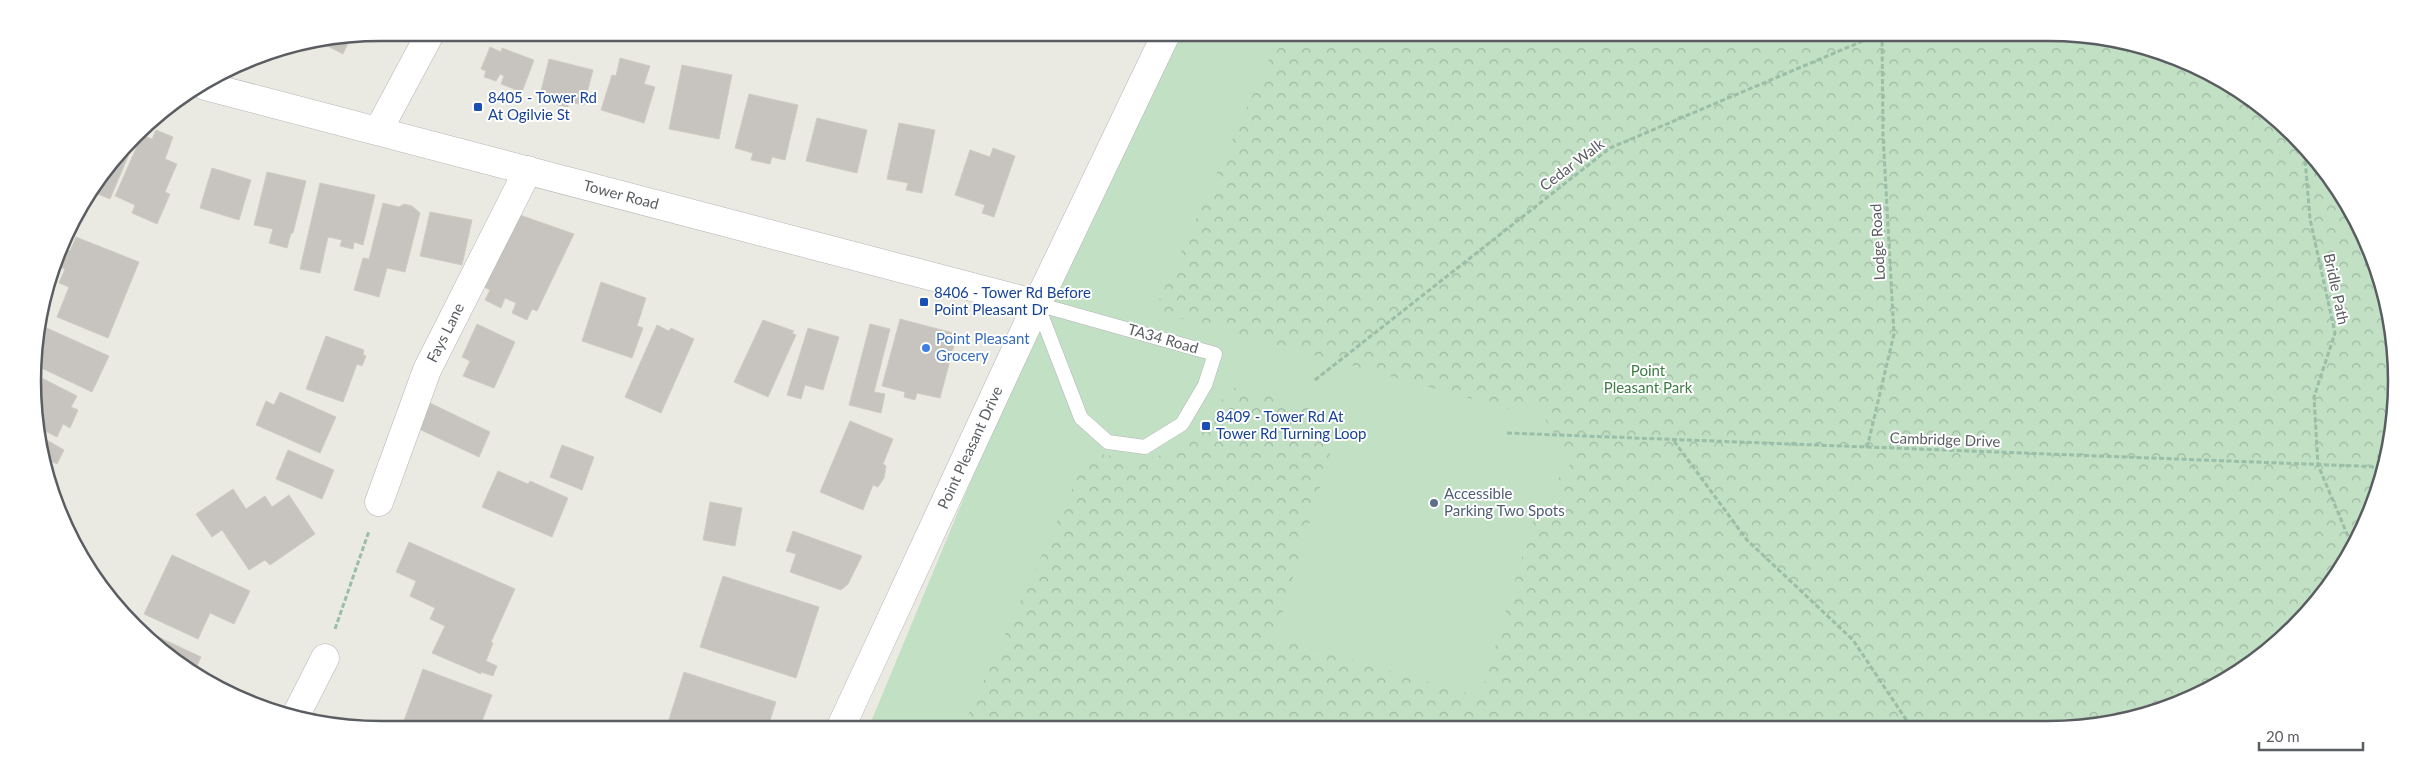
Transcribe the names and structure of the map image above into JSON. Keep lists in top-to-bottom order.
{
  "streets": {
    "street": ["Tower Road", "Fays Lane", "Point Pleasant Drive"],
    "lane": ["TA34 Road"],
    "path": [
      "Cedar Walk",
      "Lodge Road",
      "Bridle Path",
      "Cambridge Drive"
    ]
  },
  "crossings": [
    ["Tower Road", "Fays Lane"],
    ["Tower Road", "TA34 Road"],
    ["Tower Road", "Point Pleasant Drive"],
    ["Lodge Road", "Cambridge Drive"],
    ["Bridle Path", "Cambridge Drive"],
    ["TA34 Road", "Point Pleasant Drive"]
  ],
  "parks": ["Point Pleasant Park"],
  "places": {
    "transit": ["8405 - Tower Rd At Ogilvie St", "8406 - Tower Rd Before Point Pleasant Dr", "8409 - Tower Rd At Tower Rd Turning Loop"],
    "other": ["Point Pleasant Grocery", "Accessible Parking Two Spots"]
  },
  "scale_bar": "20 m"
}
